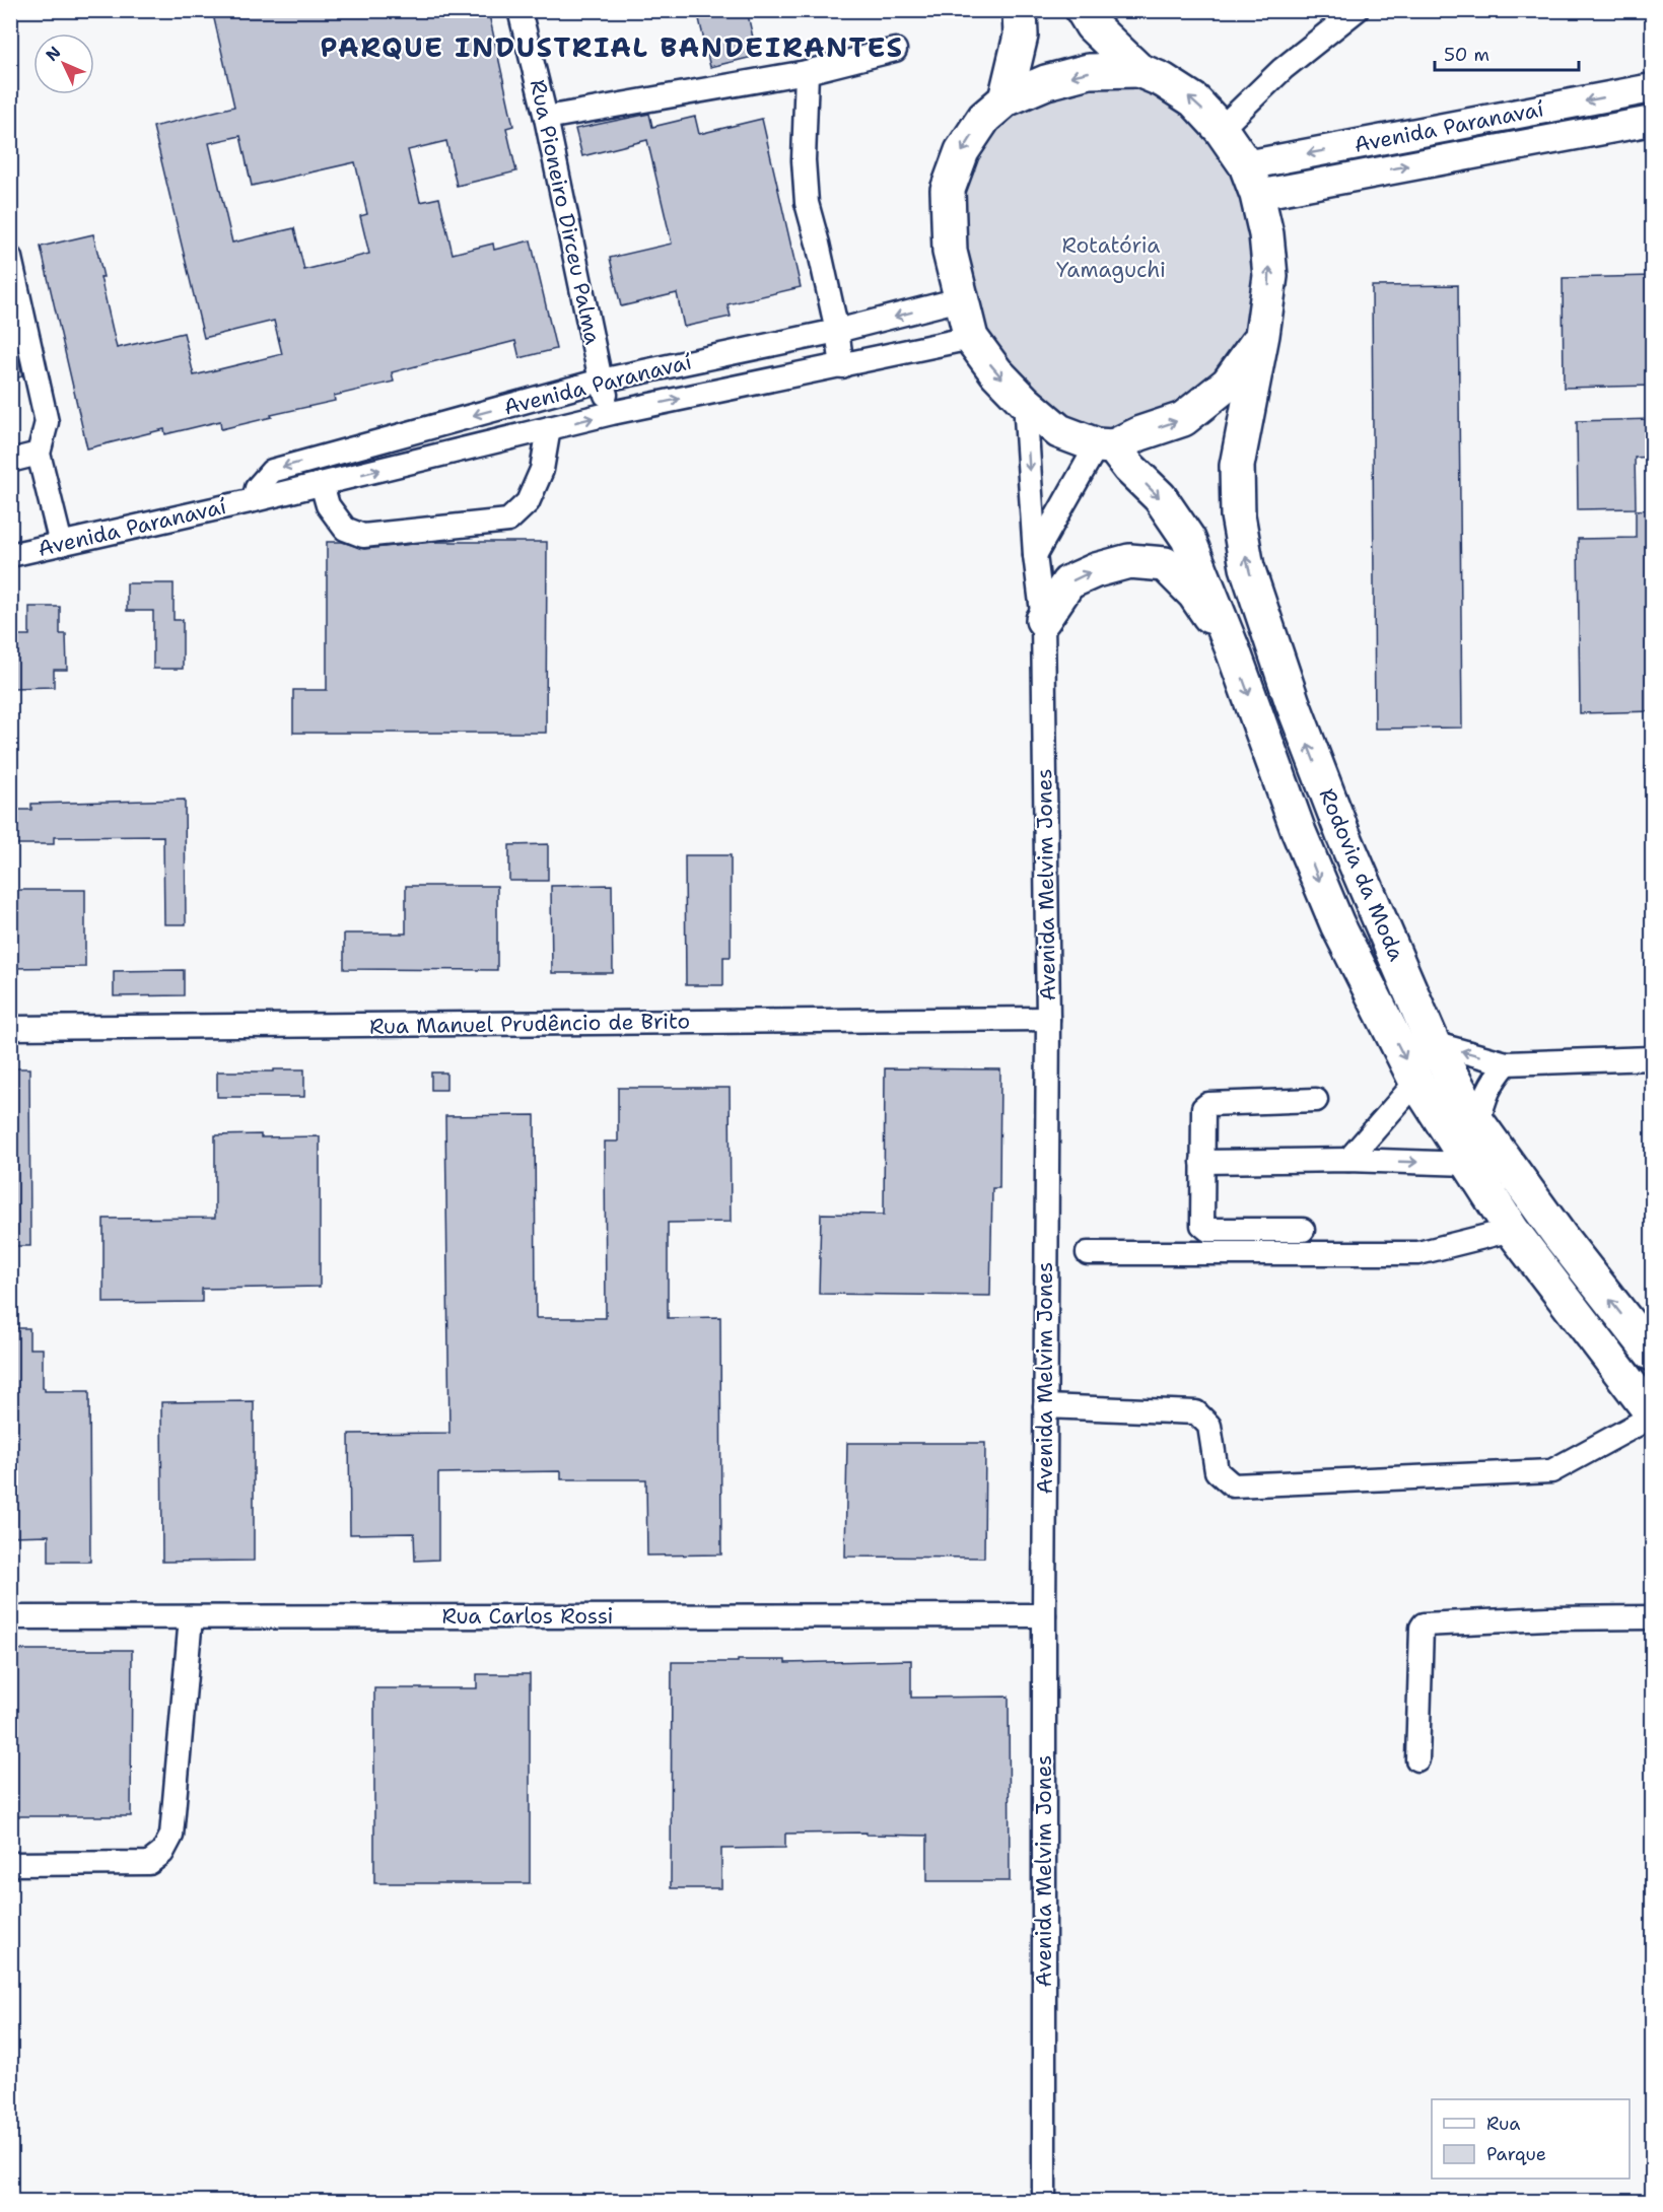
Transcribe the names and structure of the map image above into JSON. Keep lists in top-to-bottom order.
{
  "streets": {
    "highway": ["Rodovia da Moda"],
    "main road": ["Avenida Paranavaí"],
    "street": [
      "Rua Pioneiro Dirceu Palma",
      "Avenida Melvim Jones",
      "Rua Manuel Prudêncio de Brito",
      "Rua Carlos Rossi"
    ]
  },
  "crossings": [
    ["Avenida Paranavaí", "Rua Pioneiro Dirceu Palma"],
    ["Avenida Melvim Jones", "Rua Manuel Prudêncio de Brito"],
    ["Avenida Melvim Jones", "Rua Carlos Rossi"]
  ],
  "districts": ["PARQUE INDUSTRIAL BANDEIRANTES"],
  "parks": ["Rotatória Yamaguchi"],
  "legend": ["Rua", "Parque"],
  "scale_bar": "50 m",
  "north": "top left"
}
